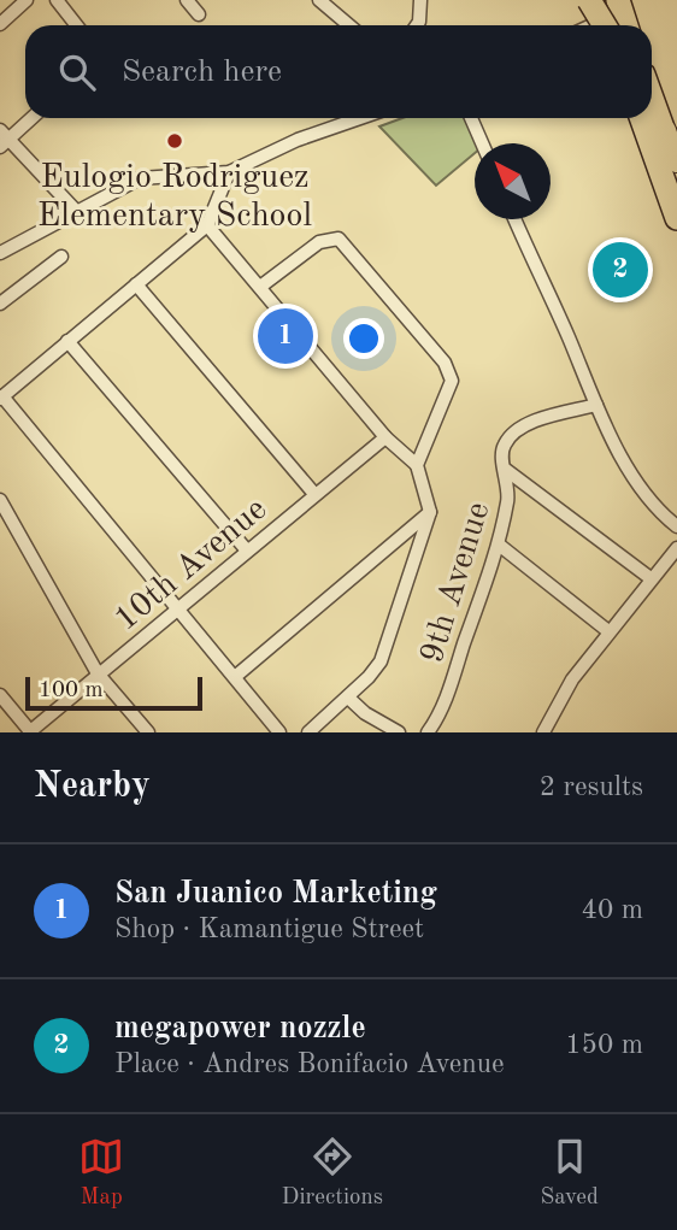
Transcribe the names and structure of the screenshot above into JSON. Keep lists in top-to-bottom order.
{
  "streets": {
    "street": ["10th Avenue", "9th Avenue"]
  },
  "places": ["Eulogio Rodriguez Elementary School"],
  "scale_bar": "100 m",
  "north": "top left",
  "page": {
    "search": "Search here",
    "pins": ["2", "1"],
    "scale": "100 m",
    "heading": ["Nearby", "2 results"],
    "list": [
      {
        "mark": "1",
        "name": "San Juanico Marketing",
        "note": "Shop · Kamantigue Street",
        "value": "40 m"
      },
      {
        "mark": "2",
        "name": "megapower nozzle",
        "note": "Place · Andres Bonifacio Avenue",
        "value": "150 m"
      }
    ],
    "nav": ["Map", "Directions", "Saved"]
  }
}
